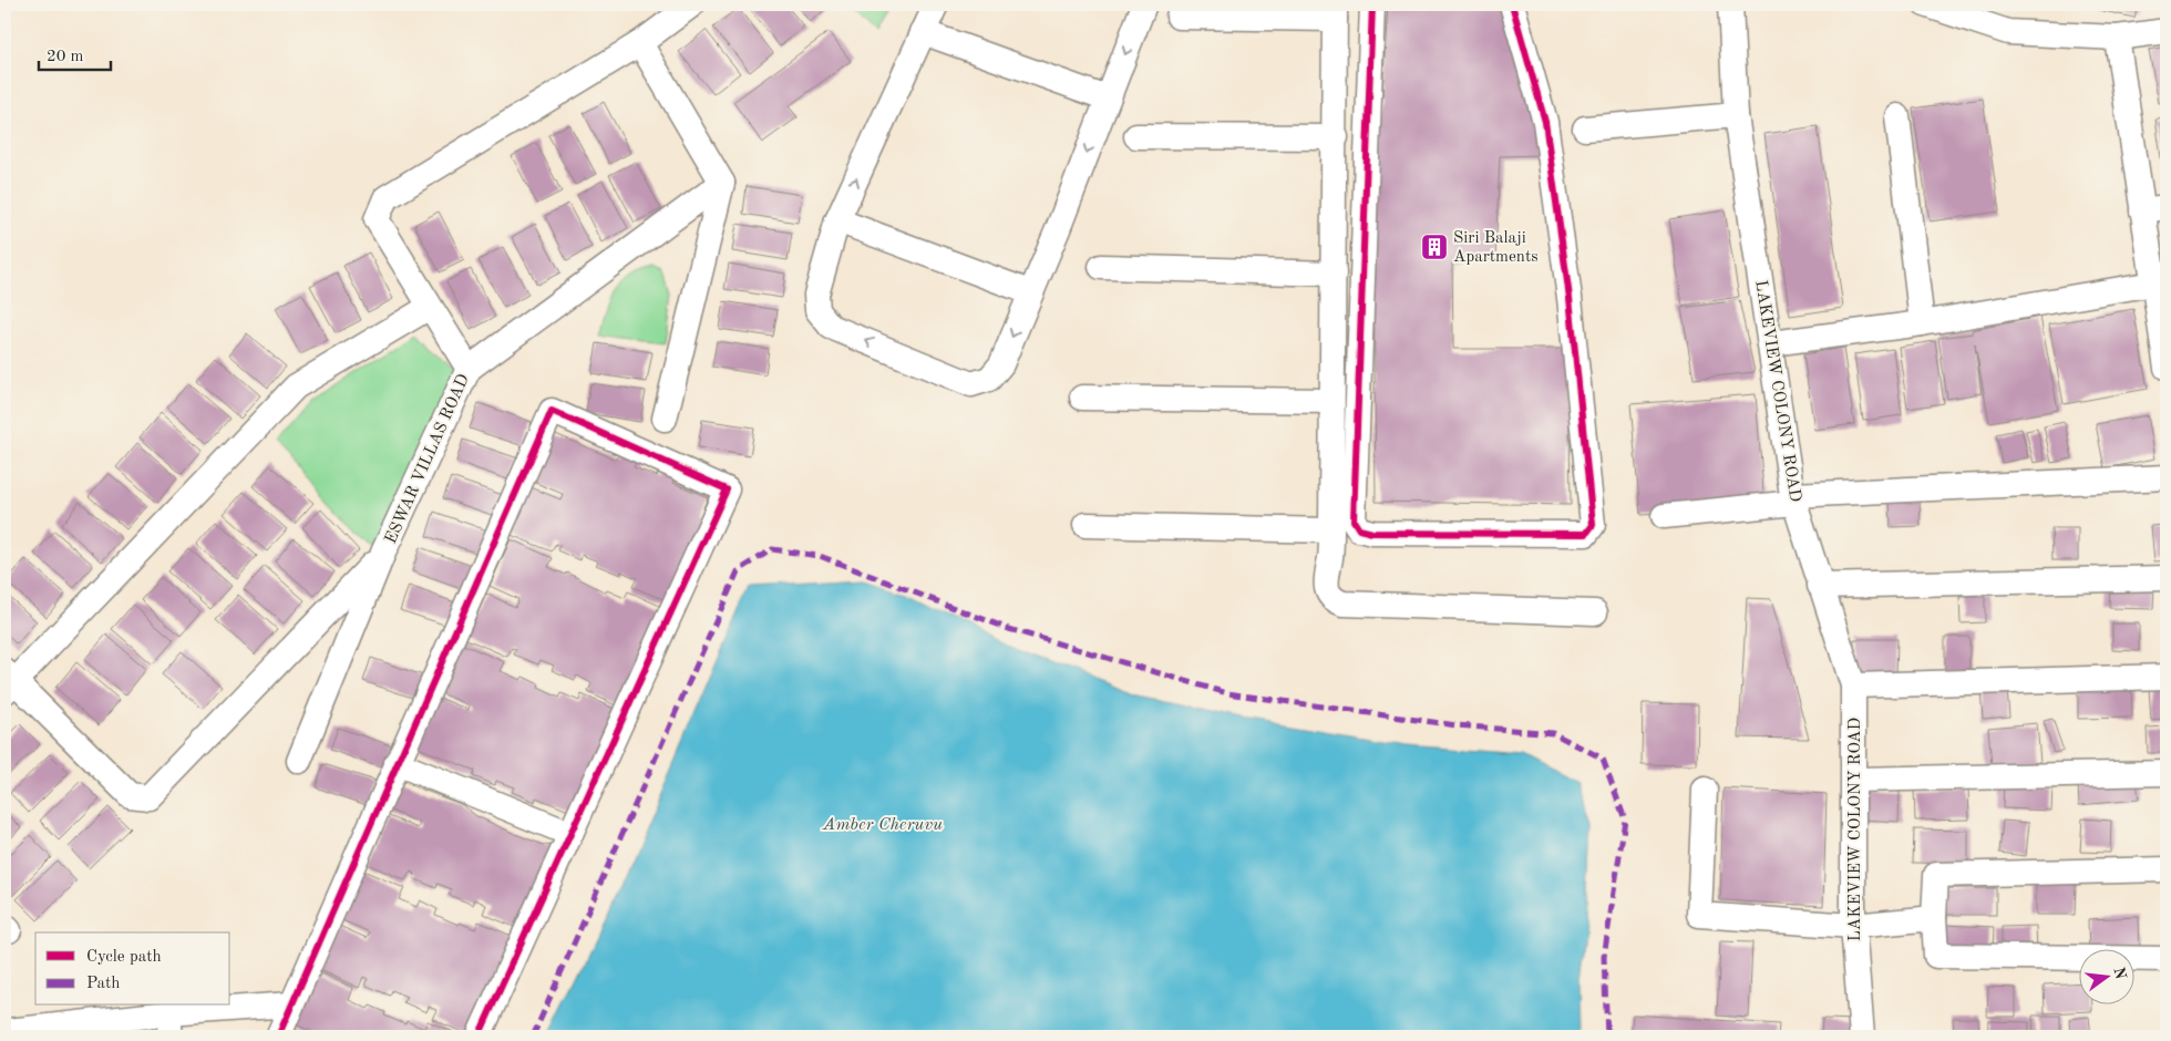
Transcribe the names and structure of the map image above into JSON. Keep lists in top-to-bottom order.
{
  "streets": {
    "street": ["LAKEVIEW COLONY ROAD", "ESWAR VILLAS ROAD"]
  },
  "water": ["Amber Cheruvu"],
  "places": {
    "building": ["Siri Balaji Apartments"]
  },
  "legend": ["Cycle path", "Path"],
  "scale_bar": "20 m",
  "north": "right"
}
